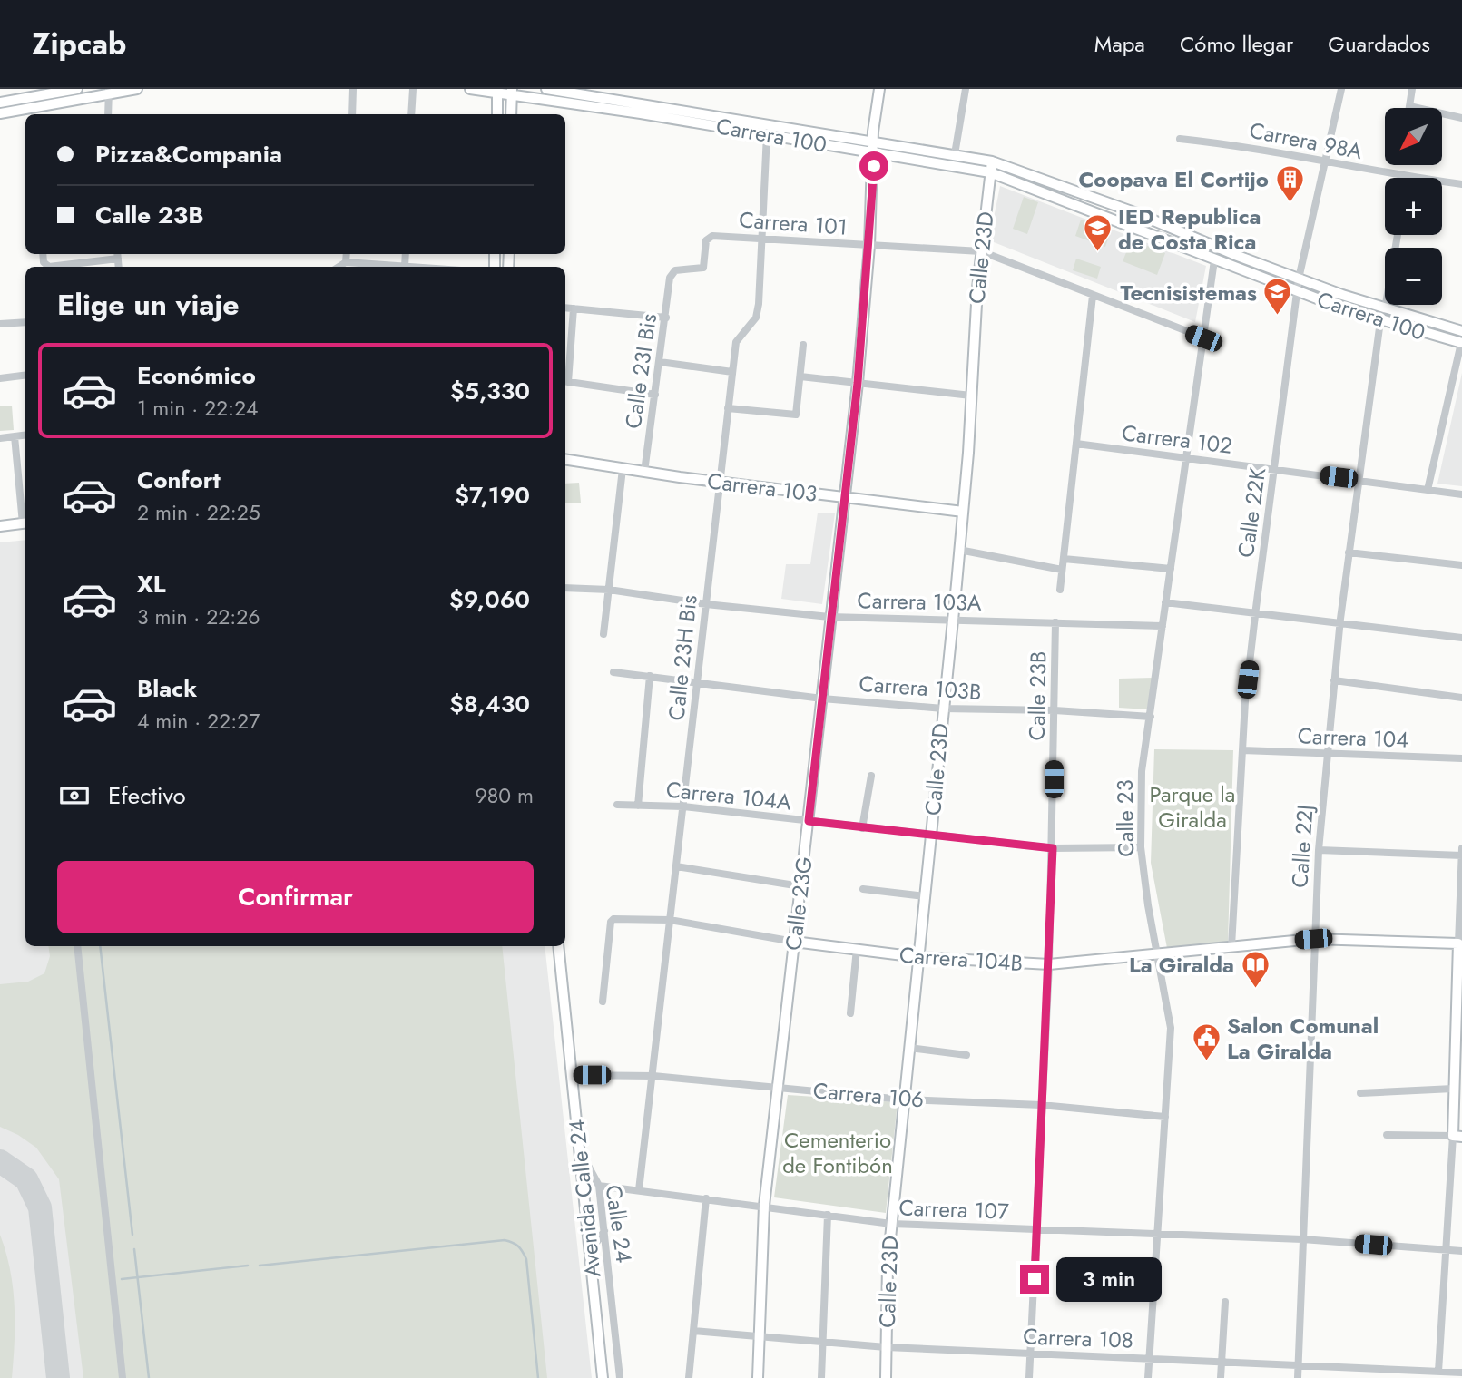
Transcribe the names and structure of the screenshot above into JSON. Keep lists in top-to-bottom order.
{
  "streets": {
    "street": [
      "Carrera 100",
      "Carrera 98A",
      "Carrera 101",
      "Calle 23D",
      "Calle 23I Bis",
      "Carrera 102",
      "Carrera 103",
      "Calle 22K",
      "Carrera 103A",
      "Calle 23H Bis",
      "Carrera 103B",
      "Calle 23B",
      "Carrera 104",
      "Carrera 104A",
      "Calle 23",
      "Calle 22J",
      "Calle 23G",
      "Carrera 104B",
      "Carrera 106",
      "Avenida Calle 24",
      "Carrera 107",
      "Calle 24",
      "Carrera 108"
    ]
  },
  "crossings": [
    ["Carrera 100", "Calle 23D"],
    ["Carrera 100", "Calle 22K"],
    ["Carrera 100", "Calle 23H Bis"],
    ["Carrera 100", "Calle 23"],
    ["Carrera 100", "Calle 22J"],
    ["Carrera 100", "Calle 23G"],
    ["Carrera 98A", "Calle 22K"],
    ["Carrera 101", "Calle 23D"],
    ["Carrera 101", "Calle 23I Bis"],
    ["Carrera 101", "Calle 23H Bis"],
    ["Carrera 101", "Calle 23"],
    ["Carrera 101", "Calle 23G"],
    ["Calle 23D", "Carrera 103"],
    ["Calle 23D", "Carrera 103A"],
    ["Calle 23D", "Carrera 103B"],
    ["Calle 23D", "Carrera 104A"],
    ["Calle 23D", "Carrera 104B"],
    ["Calle 23D", "Carrera 106"],
    ["Calle 23D", "Carrera 107"],
    ["Calle 23D", "Carrera 108"],
    ["Calle 23I Bis", "Carrera 103"],
    ["Carrera 102", "Calle 22K"],
    ["Carrera 102", "Calle 23"],
    ["Carrera 102", "Calle 22J"],
    ["Carrera 103", "Calle 23H Bis"],
    ["Carrera 103", "Calle 23G"],
    ["Calle 22K", "Carrera 104"],
    ["Calle 22K", "Carrera 104B"],
    ["Carrera 103A", "Calle 23H Bis"],
    ["Carrera 103A", "Calle 23B"],
    ["Carrera 103A", "Calle 23"],
    ["Carrera 103A", "Calle 23G"],
    ["Calle 23H Bis", "Carrera 103B"],
    ["Calle 23H Bis", "Carrera 104A"],
    ["Calle 23H Bis", "Carrera 104B"],
    ["Calle 23H Bis", "Carrera 106"],
    ["Calle 23H Bis", "Carrera 107"],
    ["Carrera 103B", "Calle 23B"],
    ["Carrera 103B", "Calle 23"],
    ["Carrera 103B", "Calle 23G"],
    ["Calle 23B", "Carrera 104A"],
    ["Calle 23B", "Carrera 104B"],
    ["Calle 23B", "Carrera 106"],
    ["Calle 23B", "Carrera 107"],
    ["Calle 23B", "Carrera 108"],
    ["Carrera 104", "Calle 22J"],
    ["Carrera 104A", "Calle 23"],
    ["Carrera 104A", "Calle 23G"],
    ["Calle 23", "Carrera 104B"],
    ["Calle 23", "Carrera 106"],
    ["Calle 23", "Carrera 107"],
    ["Calle 23", "Carrera 108"],
    ["Calle 22J", "Carrera 104B"],
    ["Calle 22J", "Carrera 107"],
    ["Calle 22J", "Carrera 108"],
    ["Calle 23G", "Carrera 104B"],
    ["Calle 23G", "Carrera 106"],
    ["Calle 23G", "Carrera 107"],
    ["Calle 23G", "Carrera 108"],
    ["Carrera 106", "Avenida Calle 24"],
    ["Avenida Calle 24", "Calle 24"],
    ["Carrera 107", "Calle 24"]
  ],
  "parks": ["Parque la Giralda", "Cementerio de Fontibón"],
  "places": {
    "building": ["Coopava El Cortijo"],
    "school or university": ["IED Republica de Costa Rica", "Tecnisistemas"],
    "library": ["La Giralda"],
    "public building": ["Salon Comunal La Giralda"]
  },
  "north": "bottom left",
  "page": {
    "header": "Zipcab",
    "nav": ["Mapa", "Cómo llegar", "Guardados"],
    "map_buttons": ["+", "−"],
    "banner": ["Pizza&Compania", "Calle 23B"],
    "heading": "Elige un viaje",
    "list": [
      {
        "name": "Económico",
        "note": "1 min · 22:24",
        "value": "$5,330"
      },
      {
        "name": "Confort",
        "note": "2 min · 22:25",
        "value": "$7,190"
      },
      {
        "name": "XL",
        "note": "3 min · 22:26",
        "value": "$9,060"
      },
      {
        "name": "Black",
        "note": "4 min · 22:27",
        "value": "$8,430"
      }
    ],
    "pay": ["Efectivo", "980 m"],
    "buttons": "Confirmar",
    "bubble": "3 min"
  }
}
